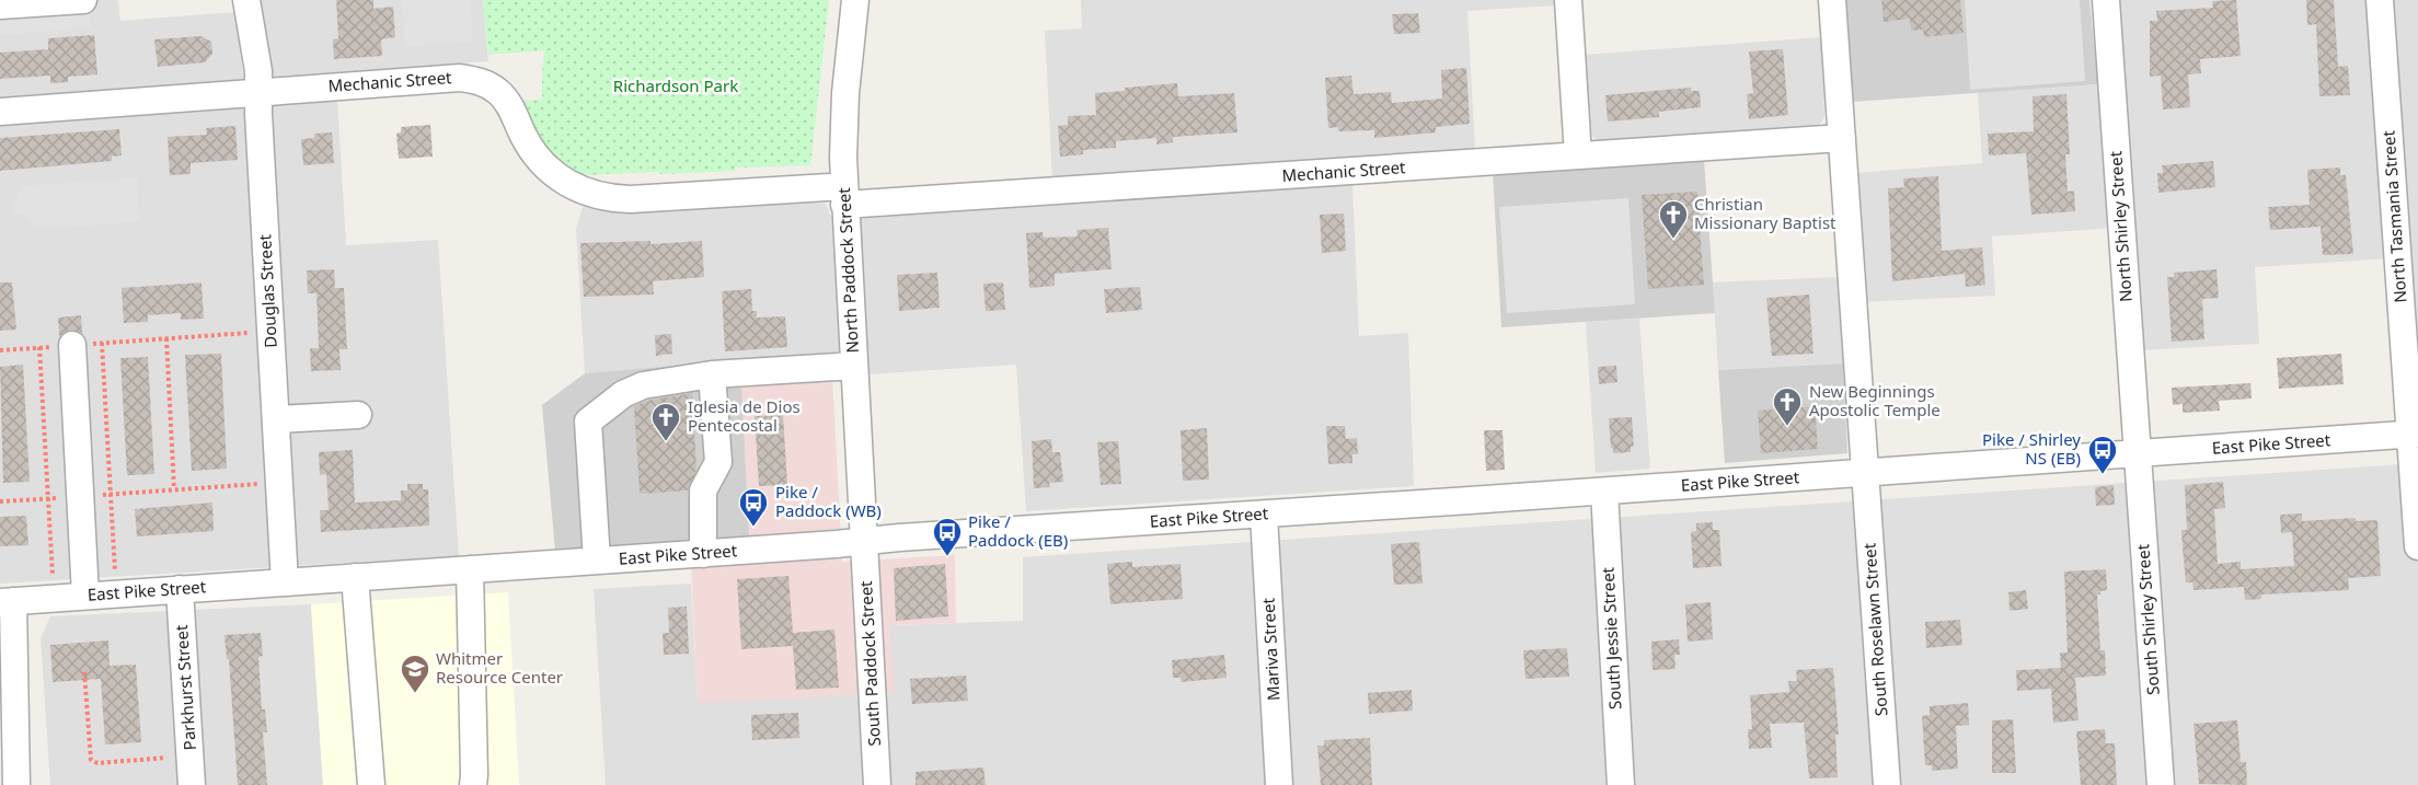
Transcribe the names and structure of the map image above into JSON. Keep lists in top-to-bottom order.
{
  "streets": {
    "street": [
      "Mechanic Street",
      "North Tasmania Street",
      "North Shirley Street",
      "North Paddock Street",
      "Douglas Street",
      "East Pike Street",
      "South Shirley Street",
      "South Roselawn Street",
      "South Jessie Street",
      "Mariva Street",
      "South Paddock Street",
      "Parkhurst Street"
    ]
  },
  "crossings": [
    ["Mechanic Street", "North Paddock Street"],
    ["Mechanic Street", "Douglas Street"],
    ["Mechanic Street", "South Roselawn Street"],
    ["North Tasmania Street", "East Pike Street"],
    ["North Shirley Street", "East Pike Street"],
    ["North Shirley Street", "South Shirley Street"],
    ["North Paddock Street", "East Pike Street"],
    ["North Paddock Street", "South Paddock Street"],
    ["Douglas Street", "East Pike Street"],
    ["East Pike Street", "South Shirley Street"],
    ["East Pike Street", "South Roselawn Street"],
    ["East Pike Street", "South Jessie Street"],
    ["East Pike Street", "Mariva Street"],
    ["East Pike Street", "South Paddock Street"],
    ["East Pike Street", "Parkhurst Street"]
  ],
  "parks": ["Richardson Park"],
  "places": {
    "church": ["Christian Missionary Baptist", "New Beginnings Apostolic Temple", "Iglesia de Dios Pentecostal"],
    "bus stop": ["Pike / Shirley NS (EB)", "Pike / Paddock (WB)", "Pike / Paddock (EB)"],
    "school or university": ["Whitmer Resource Center"]
  }
}
